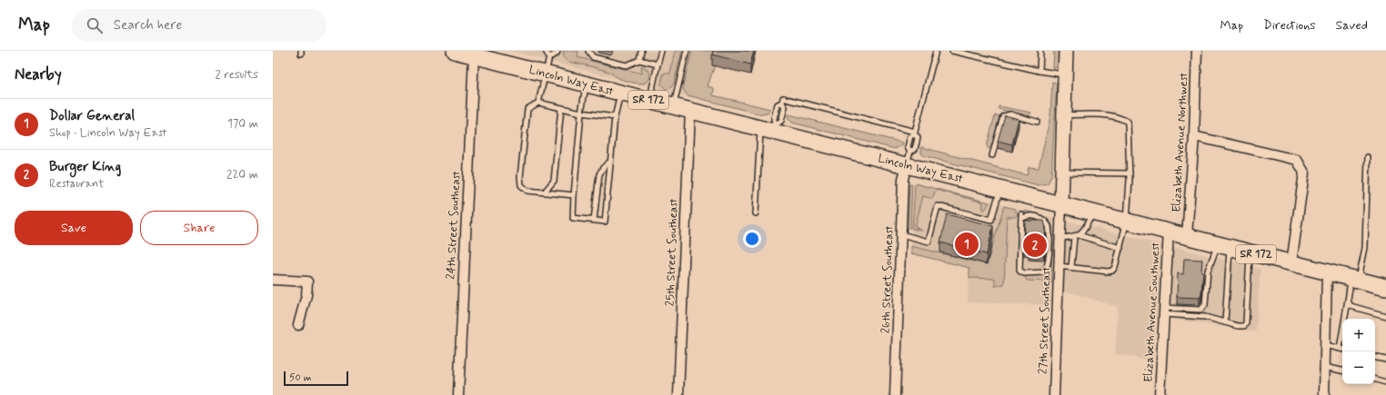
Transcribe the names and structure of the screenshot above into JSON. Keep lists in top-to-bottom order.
{
  "streets": {
    "main road": ["Lincoln Way East", "SR 172"],
    "street": [
      "Elizabeth Avenue Northwest",
      "24th Street Southeast",
      "25th Street Southeast",
      "26th Street Southeast",
      "Elizabeth Avenue Southwest",
      "27th Street Southeast"
    ]
  },
  "crossings": [
    ["Lincoln Way East", "Elizabeth Avenue Northwest"],
    ["Lincoln Way East", "24th Street Southeast"],
    ["Lincoln Way East", "25th Street Southeast"],
    ["Lincoln Way East", "26th Street Southeast"],
    ["Lincoln Way East", "Elizabeth Avenue Southwest"],
    ["Lincoln Way East", "27th Street Southeast"]
  ],
  "scale_bar": "50 m",
  "page": {
    "header": "Map",
    "search": "Search here",
    "nav": ["Map", "Directions", "Saved"],
    "heading": ["Nearby", "2 results"],
    "list": [
      {
        "mark": "1",
        "name": "Dollar General",
        "note": "Shop · Lincoln Way East",
        "value": "170 m"
      },
      {
        "mark": "2",
        "name": "Burger King",
        "note": "Restaurant",
        "value": "220 m"
      }
    ],
    "buttons": ["Save", "Share"],
    "pins": ["1", "2"],
    "map_buttons": ["+", "−"],
    "scale": "50 m"
  }
}
